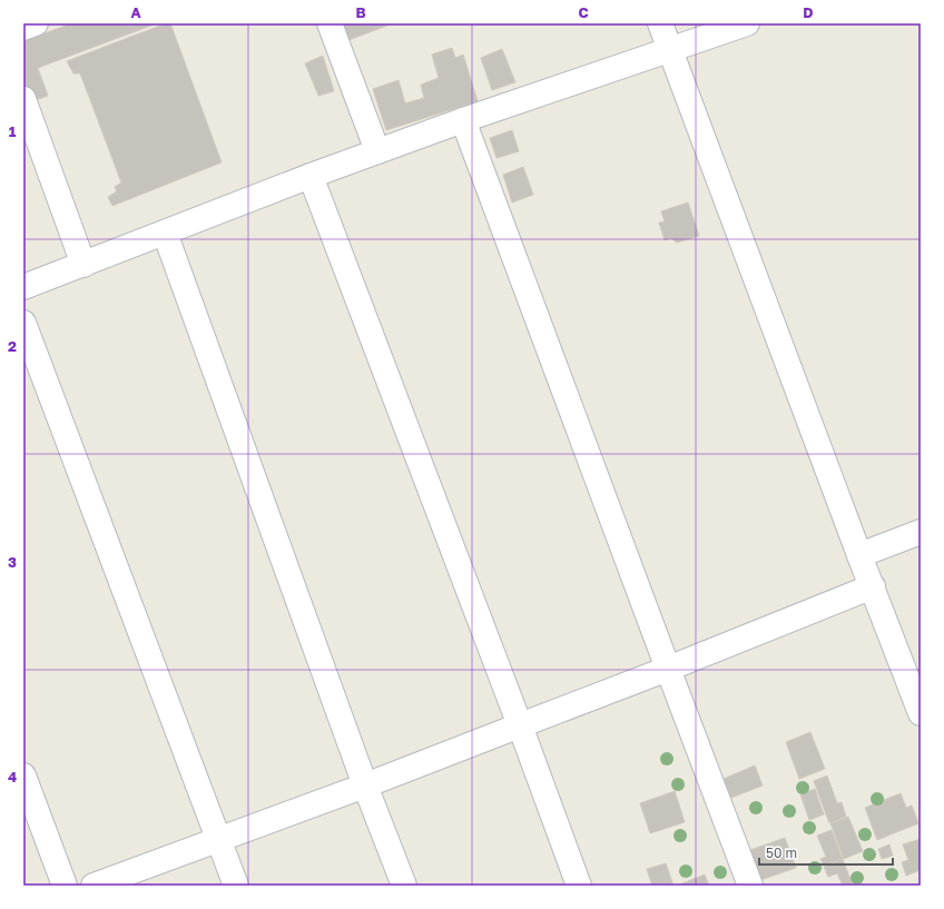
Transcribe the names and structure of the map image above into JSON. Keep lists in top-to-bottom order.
{
  "scale_bar": "50 m",
  "grid": {
    "columns": [
      "A",
      "B",
      "C",
      "D"
    ],
    "rows": [
      "1",
      "2",
      "3",
      "4"
    ]
  }
}
